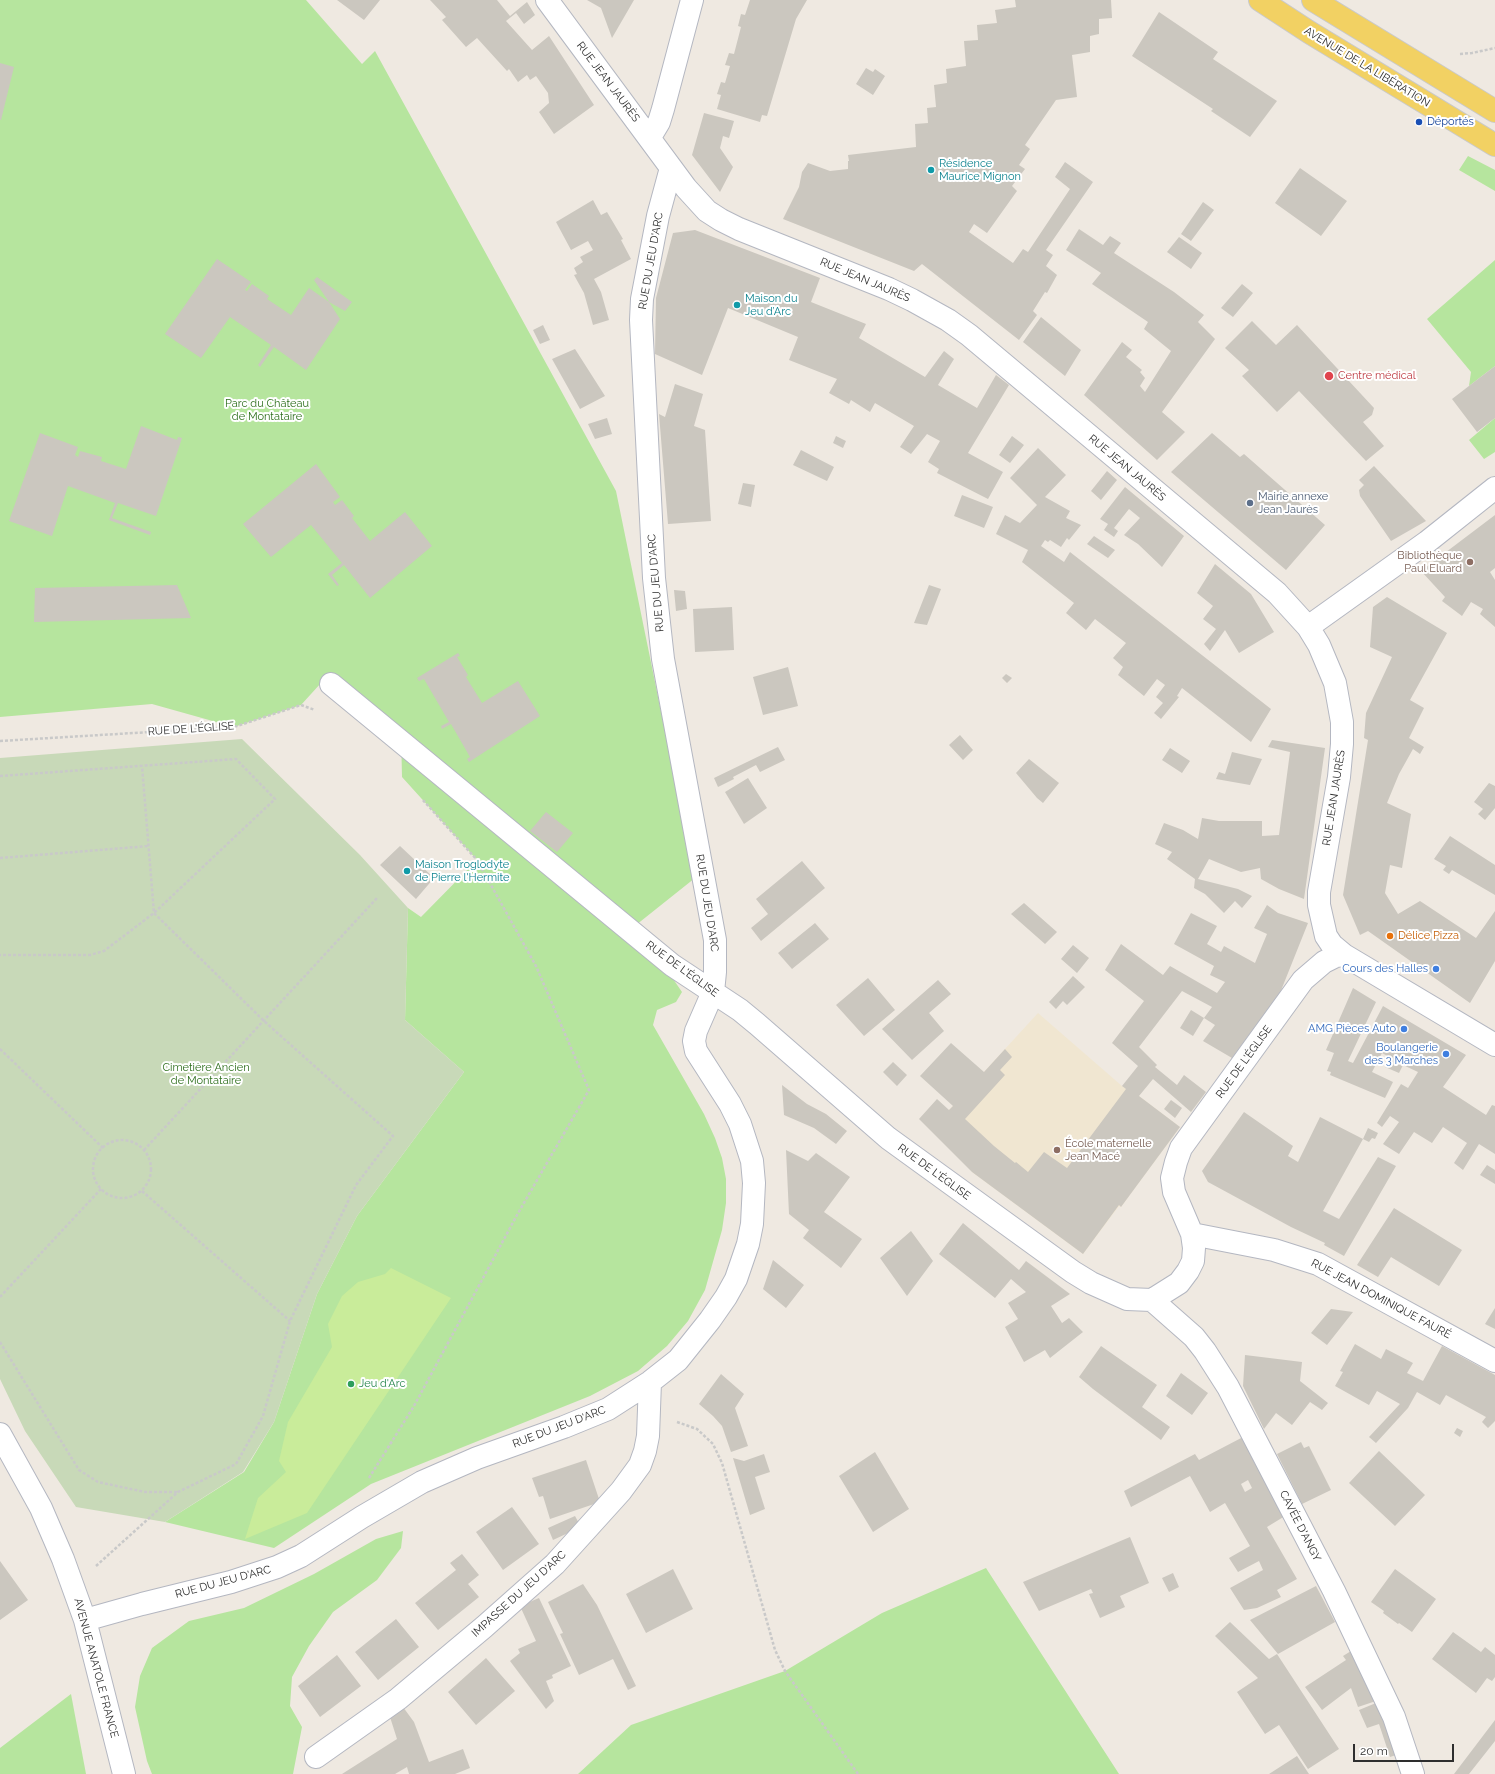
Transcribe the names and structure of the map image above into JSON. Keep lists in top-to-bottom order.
{
  "streets": {
    "main road": ["AVENUE DE LA LIBÉRATION"],
    "street": [
      "RUE JEAN JAURÈS",
      "RUE DU JEU D'ARC",
      "RUE DE L'ÉGLISE",
      "RUE JEAN DOMINIQUE FAURÉ",
      "CAVÉE D'ANGY",
      "IMPASSE DU JEU D'ARC",
      "AVENUE ANATOLE FRANCE"
    ]
  },
  "crossings": [
    ["RUE JEAN JAURÈS", "RUE DU JEU D'ARC"],
    ["RUE JEAN JAURÈS", "RUE DE L'ÉGLISE"],
    ["RUE DU JEU D'ARC", "RUE DE L'ÉGLISE"],
    ["RUE DU JEU D'ARC", "IMPASSE DU JEU D'ARC"],
    ["RUE DU JEU D'ARC", "AVENUE ANATOLE FRANCE"],
    ["RUE DE L'ÉGLISE", "RUE JEAN DOMINIQUE FAURÉ"],
    ["RUE DE L'ÉGLISE", "CAVÉE D'ANGY"]
  ],
  "parks": ["Parc du Château de Montataire", "Cimetière Ancien de Montataire"],
  "places": [
    "Déportés",
    "Résidence Maurice Mignon",
    "Maison du Jeu d’Arc",
    "Centre médical",
    "Mairie annexe Jean Jaurès",
    "Bibliothèque Paul Eluard",
    "Maison Troglodyte de Pierre l'Hermite",
    "Délice Pizza",
    "Cours des Halles",
    "AMG Pièces Auto",
    "Boulangerie des 3 Marches",
    "École maternelle Jean Macé",
    "Jeu d'Arc"
  ],
  "scale_bar": "20 m"
}
